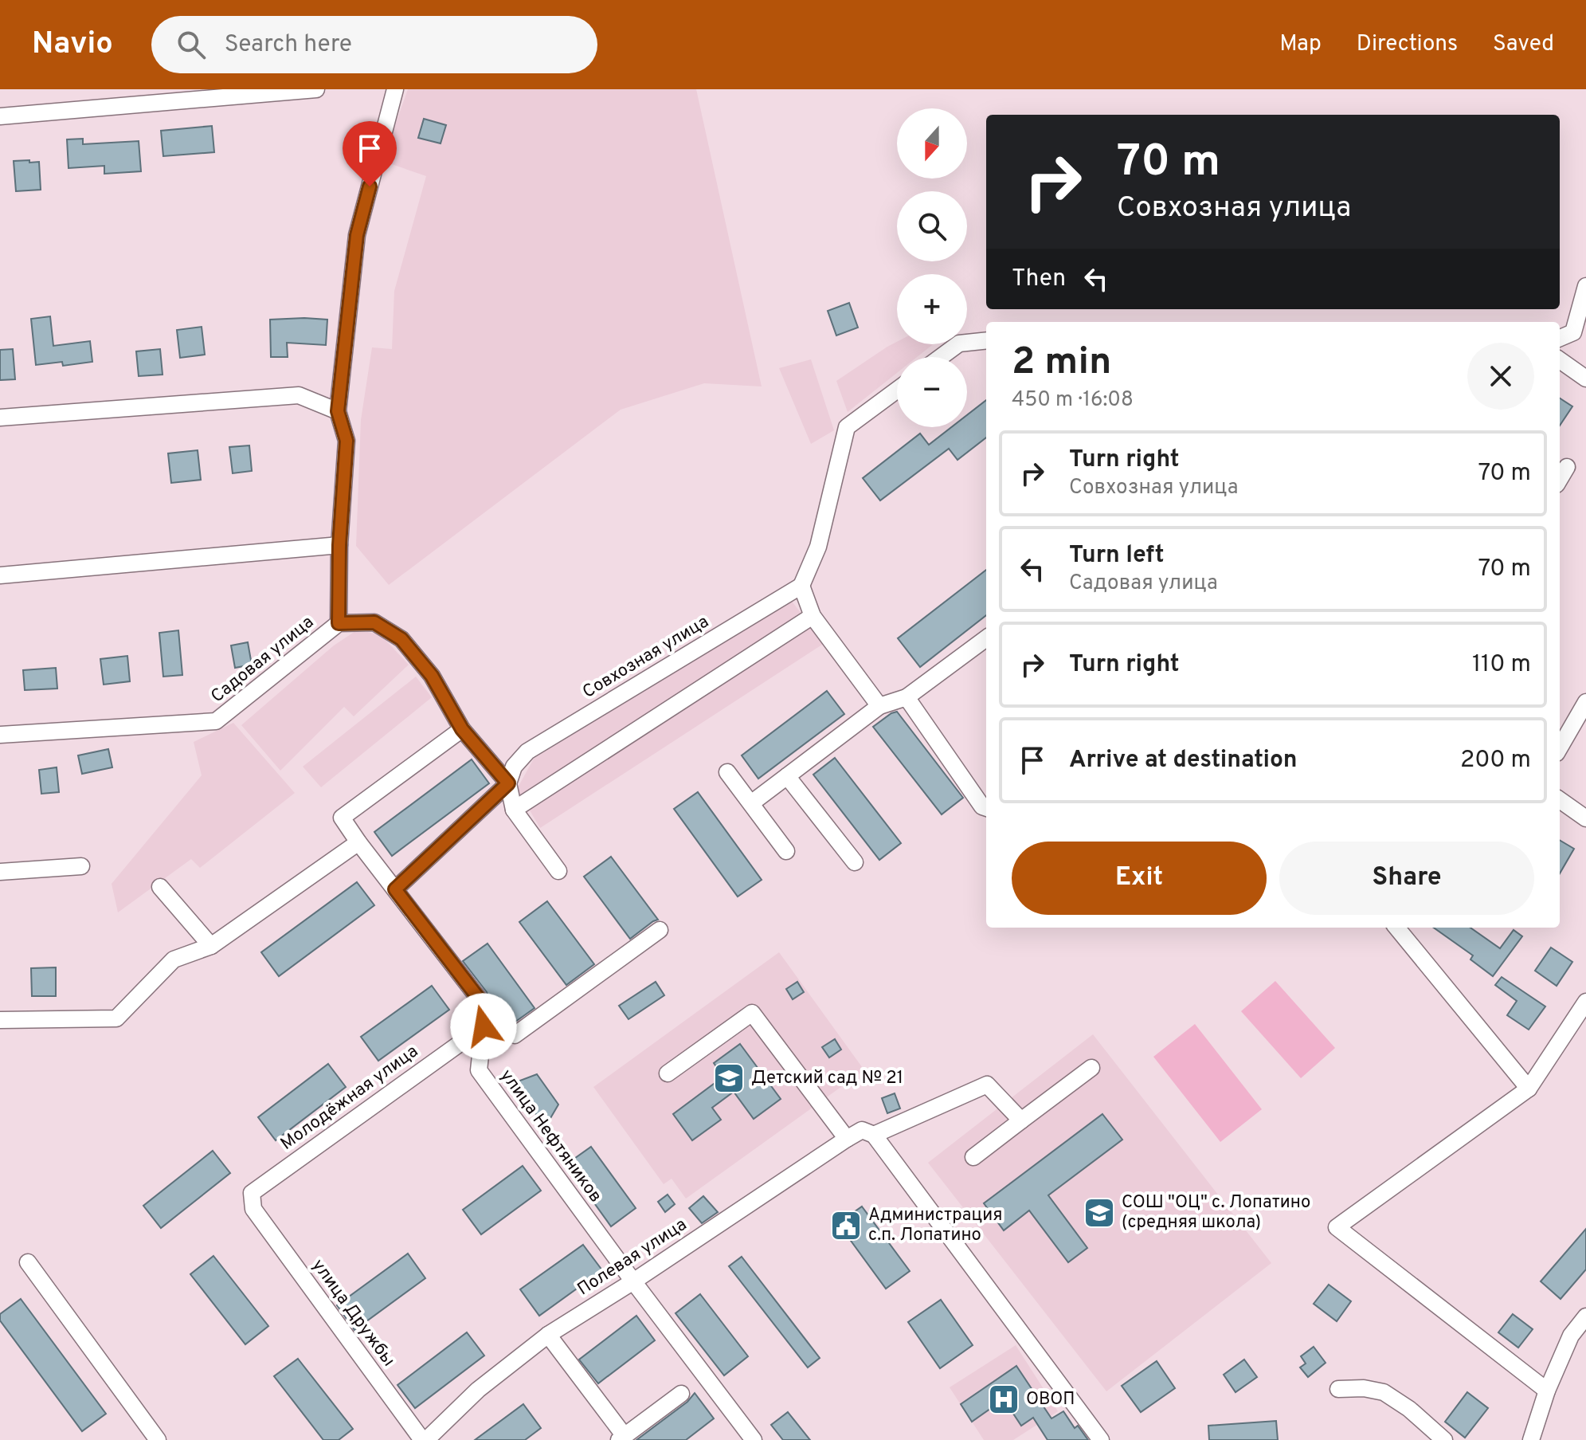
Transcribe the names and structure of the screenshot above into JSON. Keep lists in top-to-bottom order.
{
  "streets": {
    "street": [
      "Совхозная улица",
      "Садовая улица",
      "Молодёжная улица",
      "улица Нефтяников",
      "Полевая улица",
      "улица Дружбы"
    ]
  },
  "crossings": [
    ["Совхозная улица", "Садовая улица"],
    ["Совхозная улица", "улица Нефтяников"],
    ["Садовая улица", "улица Нефтяников"],
    ["Молодёжная улица", "улица Нефтяников"],
    ["Молодёжная улица", "улица Дружбы"],
    ["улица Нефтяников", "Полевая улица"],
    ["Полевая улица", "улица Дружбы"]
  ],
  "places": {
    "school or university": ["Детский сад № 21", "СОШ \"ОЦ\" с. Лопатино (средняя школа)"],
    "public building": ["Администрация с.п. Лопатино"],
    "hospital": ["ОВОП"]
  },
  "north": "bottom",
  "page": {
    "header": "Navio",
    "search": "Search here",
    "nav": ["Map", "Directions", "Saved"],
    "map_buttons": ["+", "−"],
    "turn": ["70 m", "Совхозная улица"],
    "then": "Then",
    "heading": ["2 min", "450 m · 16:08"],
    "list": [
      {
        "name": "Turn right",
        "note": "Совхозная улица",
        "value": "70 m"
      },
      {
        "name": "Turn left",
        "note": "Садовая улица",
        "value": "70 m"
      },
      {
        "name": "Turn right",
        "value": "110 m"
      },
      {
        "name": "Arrive at destination",
        "value": "200 m"
      }
    ],
    "buttons": ["Exit", "Share"]
  }
}
